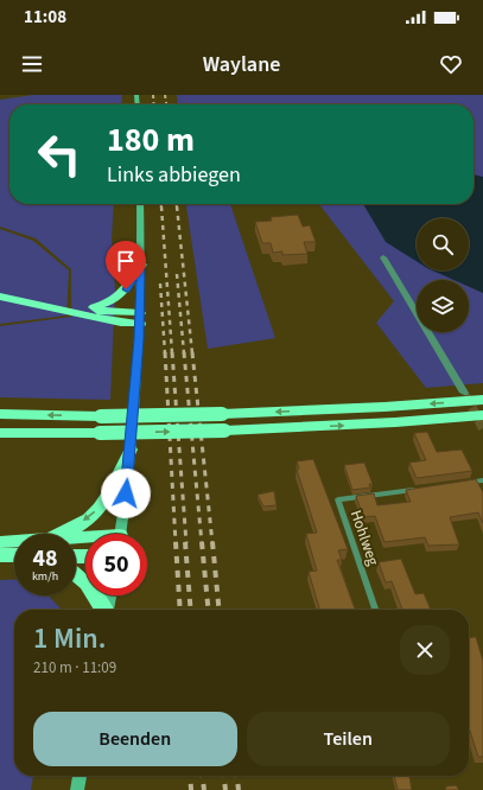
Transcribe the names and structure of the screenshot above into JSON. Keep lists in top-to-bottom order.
{
  "streets": {
    "lane": ["Hohlweg"]
  },
  "page": {
    "status": "11:08",
    "header": "Waylane",
    "turn": ["180 m", "Links abbiegen"],
    "speed": "48 km/h",
    "limit": "50",
    "heading": ["1 Min.", "210 m · 11:09"],
    "buttons": ["Beenden", "Teilen"]
  }
}
